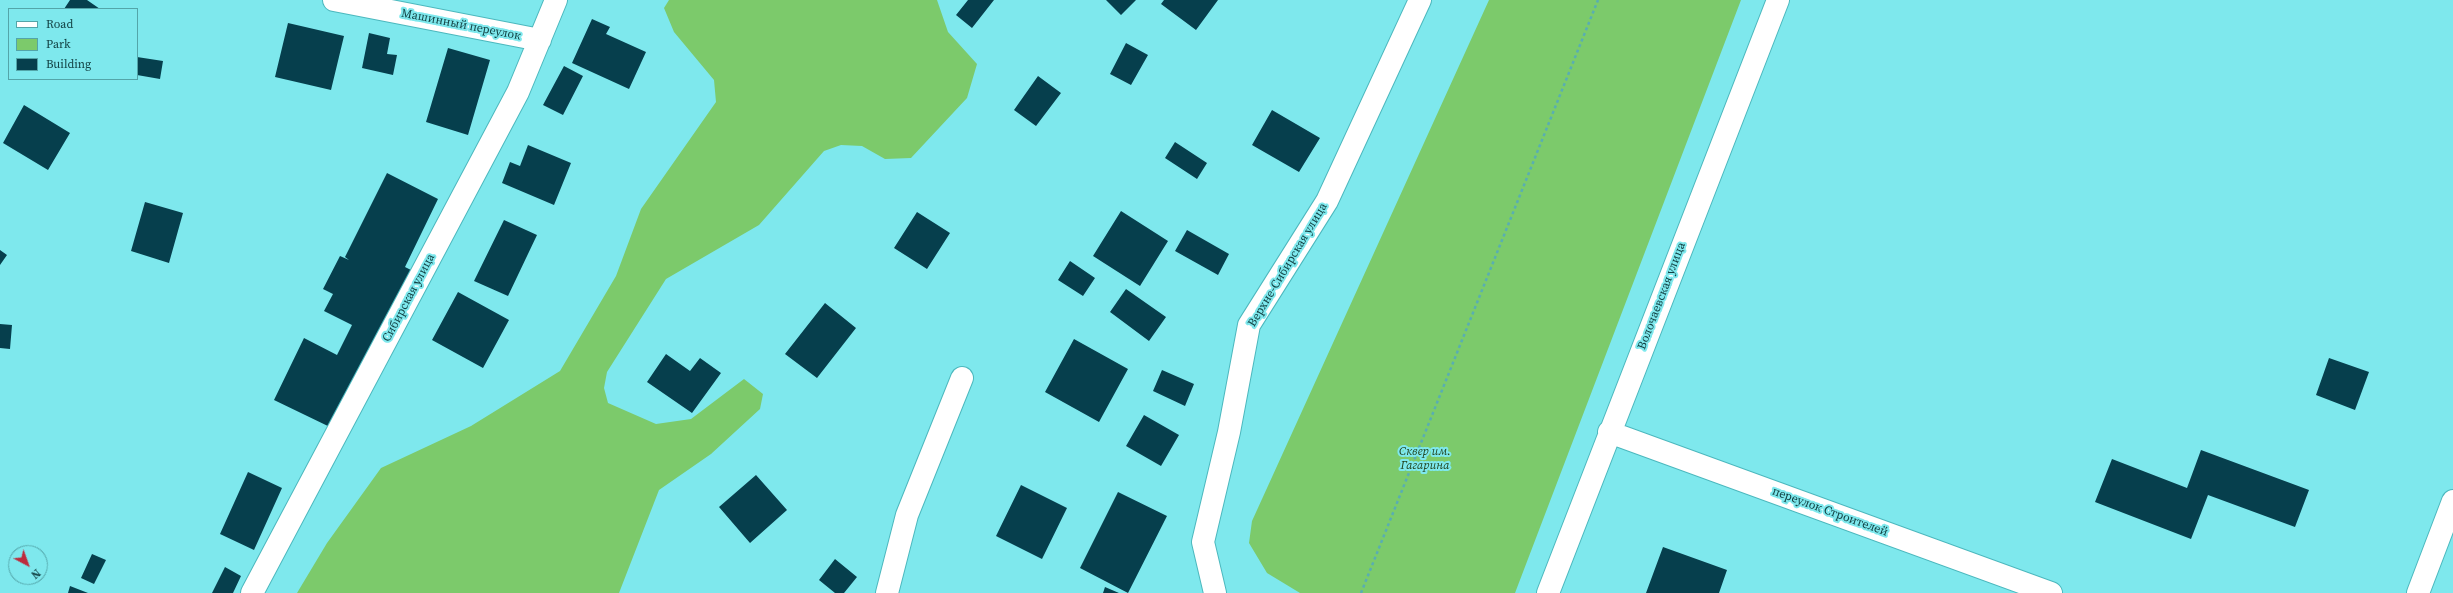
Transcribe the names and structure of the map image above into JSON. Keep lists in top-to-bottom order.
{
  "streets": {
    "street": [
      "Машинный переулок",
      "Верхне-Сибирская улица",
      "Волочаевская улица",
      "Сибирская улица",
      "переулок Строителей"
    ]
  },
  "crossings": [
    ["Машинный переулок", "Сибирская улица"],
    ["Волочаевская улица", "переулок Строителей"]
  ],
  "parks": ["Сквер им. Гагарина"],
  "legend": ["Road", "Park", "Building"],
  "north": "bottom right"
}
